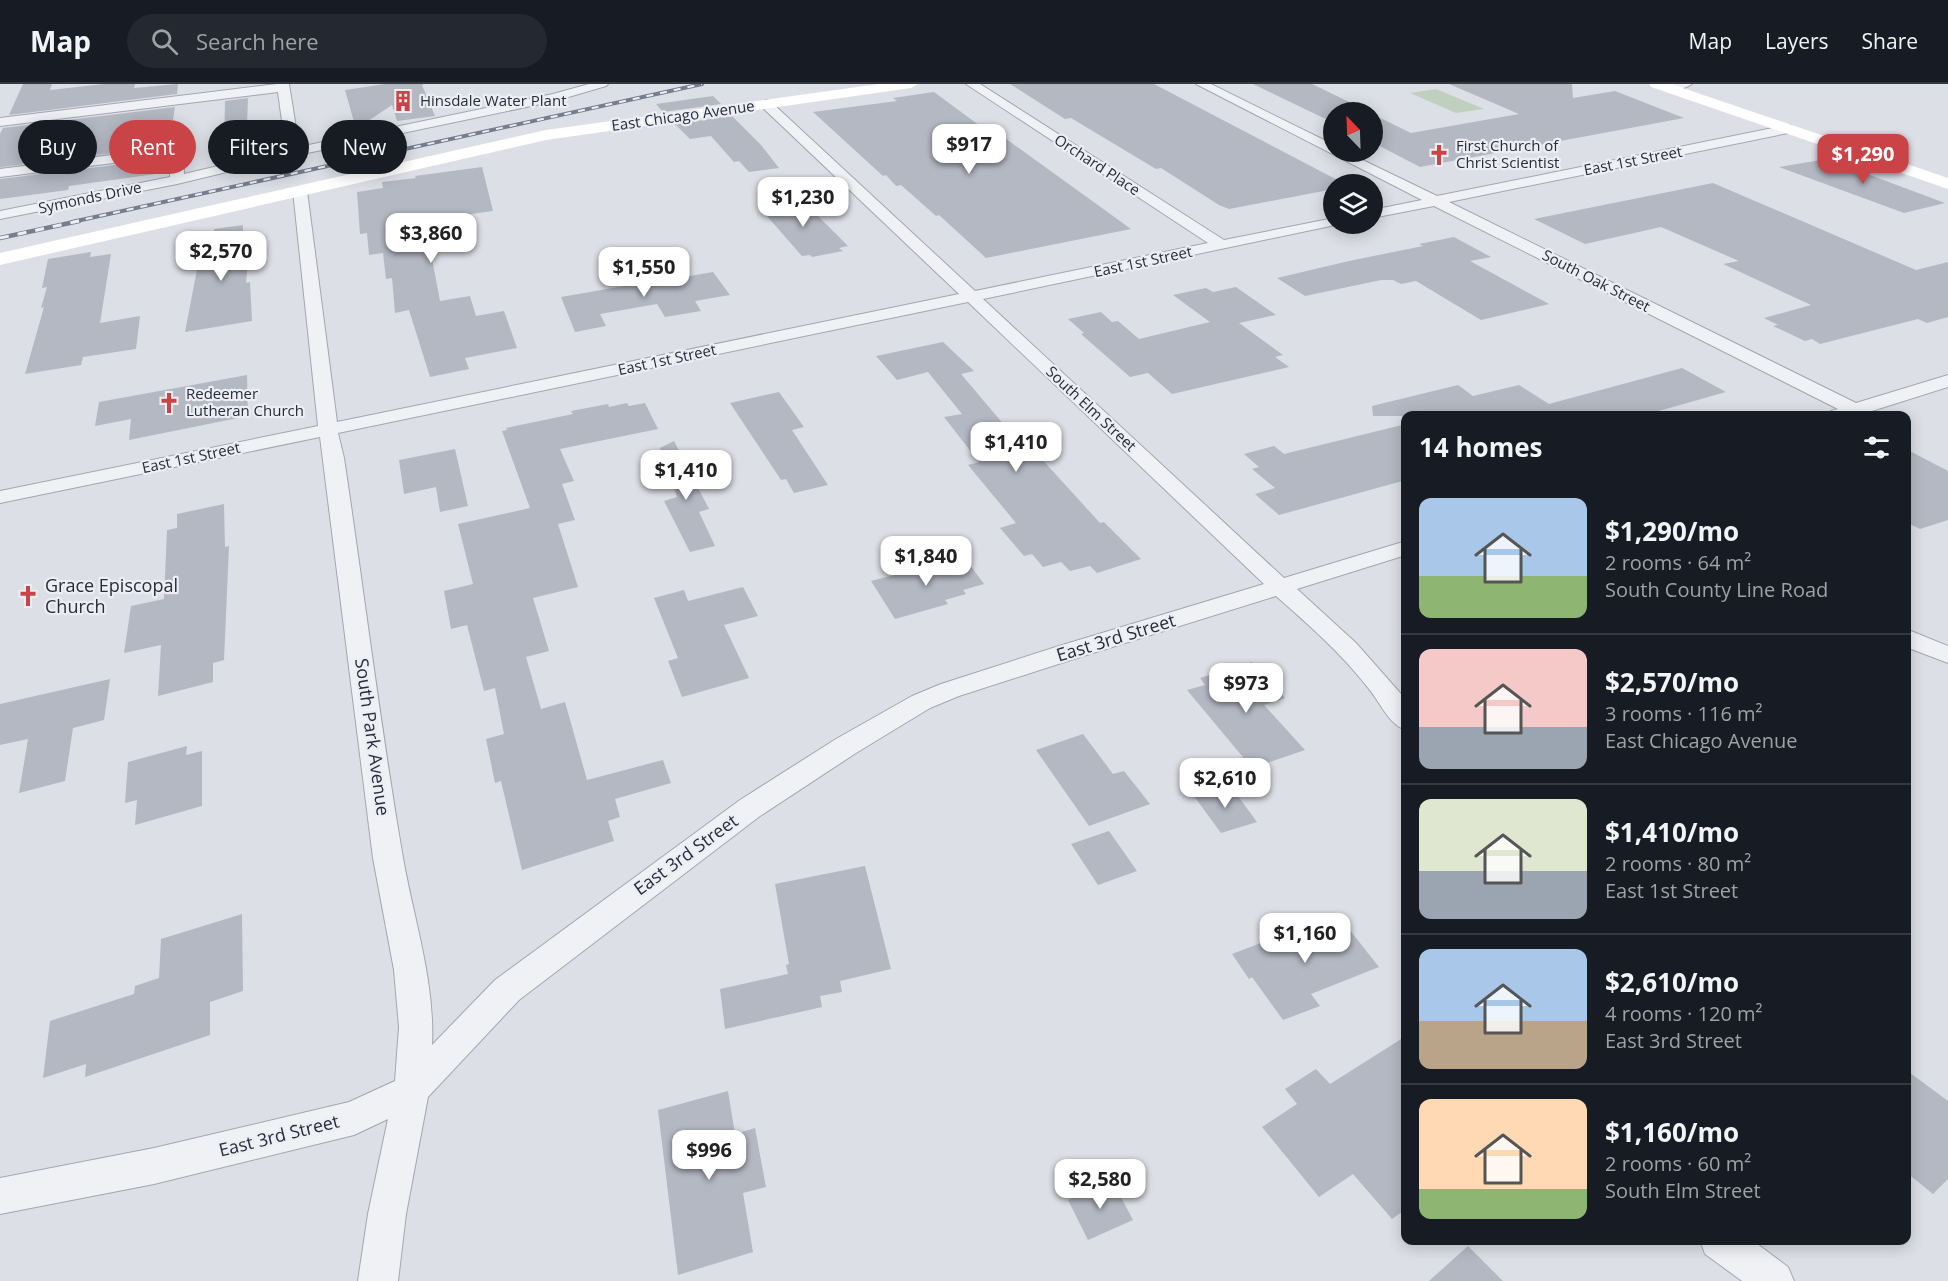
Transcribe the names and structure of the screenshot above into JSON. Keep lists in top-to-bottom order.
{
  "streets": {
    "main road": ["East Chicago Avenue"],
    "street": [
      "East 1st Street",
      "Orchard Place",
      "Symonds Drive",
      "South Oak Street",
      "South Elm Street",
      "East 3rd Street",
      "South Park Avenue"
    ]
  },
  "crossings": [
    ["East Chicago Avenue", "South Elm Street"],
    ["East Chicago Avenue", "South Park Avenue"],
    ["East 1st Street", "Orchard Place"],
    ["East 1st Street", "South Oak Street"],
    ["East 1st Street", "South Elm Street"],
    ["East 1st Street", "South Park Avenue"],
    ["South Elm Street", "East 3rd Street"],
    ["East 3rd Street", "South Park Avenue"]
  ],
  "places": {
    "building": ["Hinsdale Water Plant"],
    "church": ["First Church of Christ Scientist", "Redeemer Lutheran Church", "Grace Episcopal Church"]
  },
  "north": "top left",
  "page": {
    "header": "Map",
    "search": "Search here",
    "nav": ["Map", "Layers", "Share"],
    "chip": [
      "Buy",
      "Rent",
      "Filters",
      "New"
    ],
    "price": [
      "$917",
      "$1,290",
      "$1,230",
      "$3,860",
      "$2,570",
      "$1,550",
      "$1,410",
      "$1,410",
      "$1,840",
      "$973",
      "$2,610",
      "$1,160",
      "$996",
      "$2,580"
    ],
    "heading": "14 homes",
    "list": [
      {
        "name": "$1,290/mo",
        "note": "2 rooms · 64 m² · South County Line Road"
      },
      {
        "name": "$2,570/mo",
        "note": "3 rooms · 116 m² · East Chicago Avenue"
      },
      {
        "name": "$1,410/mo",
        "note": "2 rooms · 80 m² · East 1st Street"
      },
      {
        "name": "$2,610/mo",
        "note": "4 rooms · 120 m² · East 3rd Street"
      },
      {
        "name": "$1,160/mo",
        "note": "2 rooms · 60 m² · South Elm Street"
      }
    ]
  }
}
